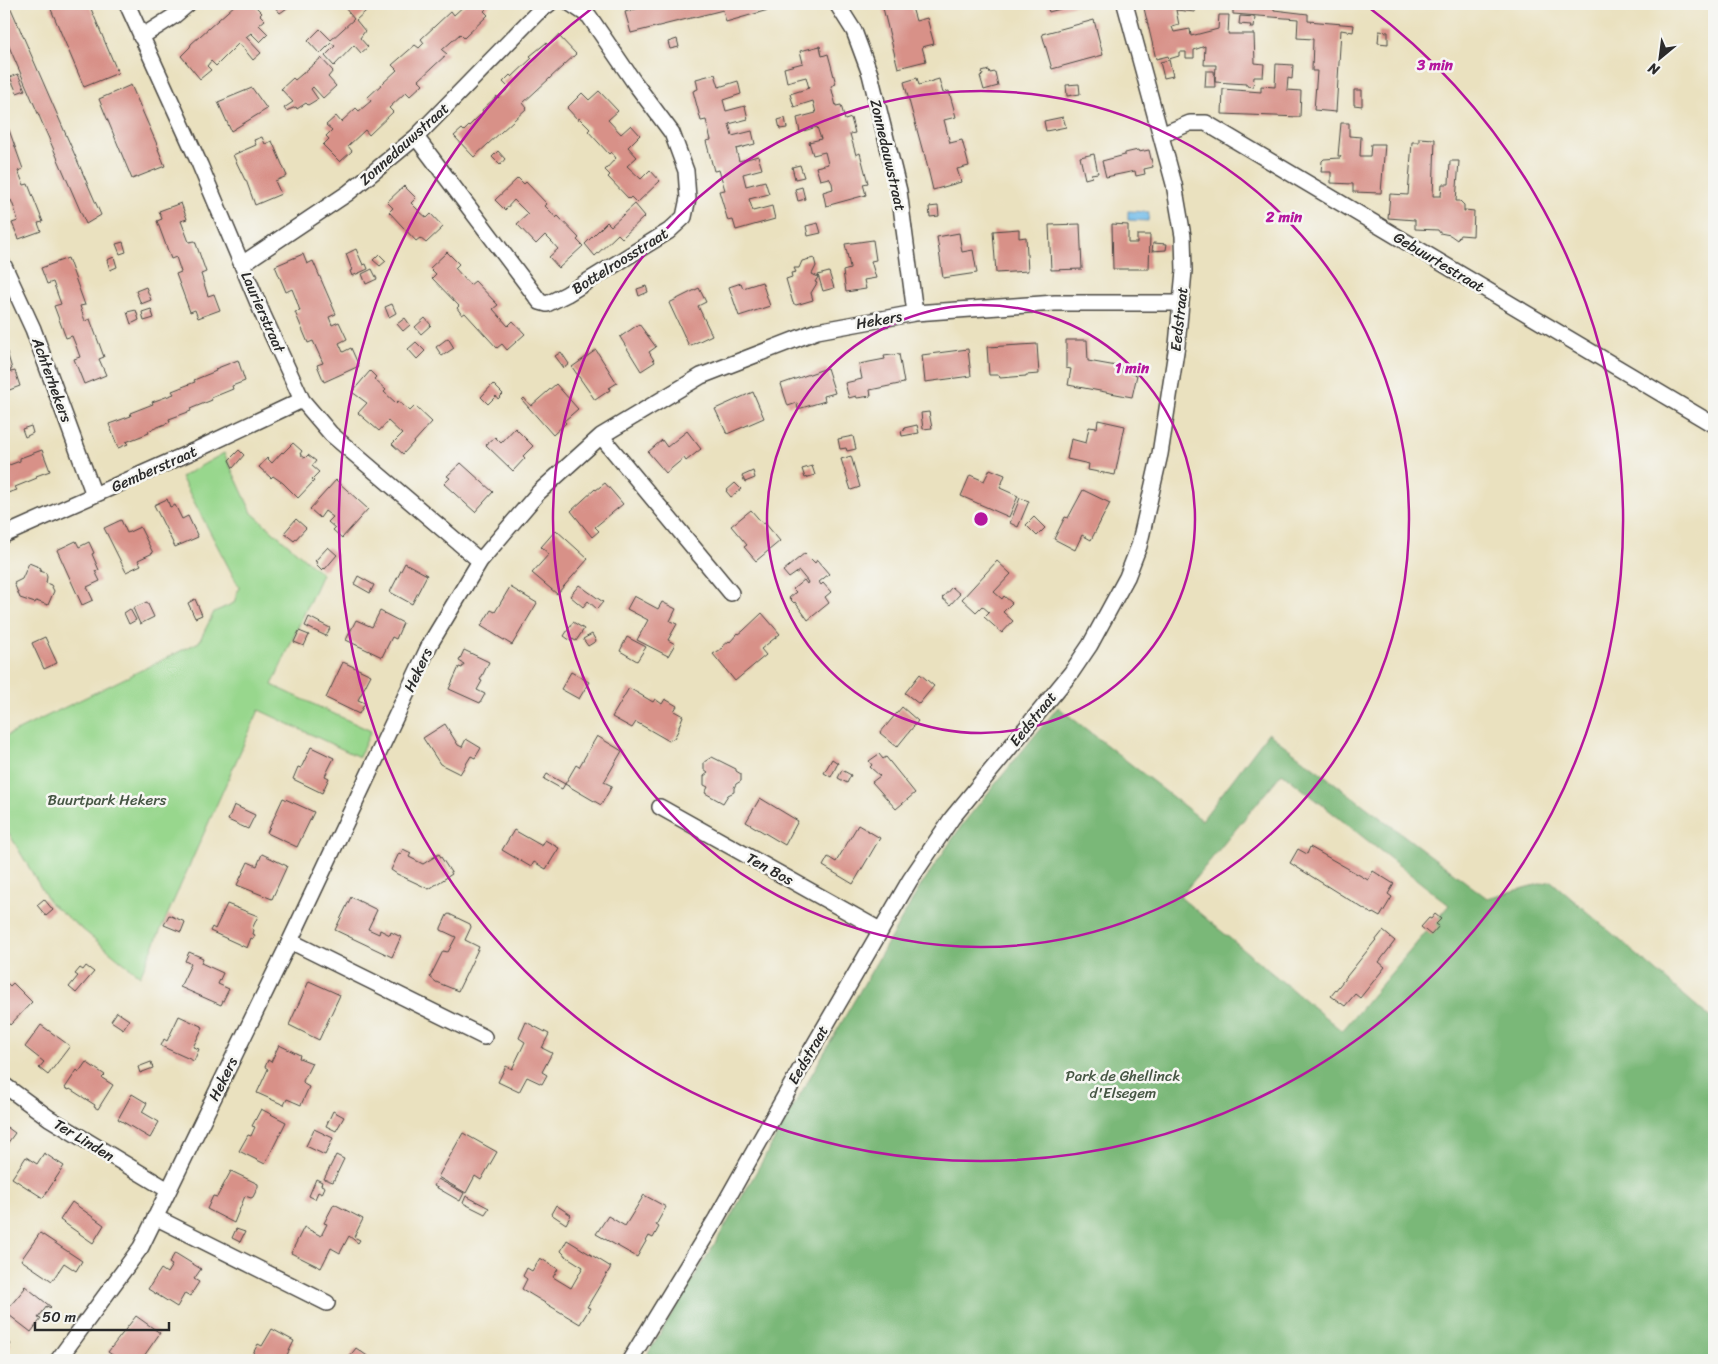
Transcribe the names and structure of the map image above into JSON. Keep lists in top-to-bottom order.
{
  "streets": {
    "street": [
      "Zonnedauwstraat",
      "Bottelroosstraat",
      "Gebuurtestraat",
      "Laurierstraat",
      "Eedstraat",
      "Hekers",
      "Achterhekers",
      "Gemberstraat",
      "Ten Bos",
      "Ter Linden"
    ]
  },
  "crossings": [
    ["Zonnedauwstraat", "Bottelroosstraat"],
    ["Zonnedauwstraat", "Laurierstraat"],
    ["Zonnedauwstraat", "Hekers"],
    ["Gebuurtestraat", "Eedstraat"],
    ["Laurierstraat", "Hekers"],
    ["Laurierstraat", "Gemberstraat"],
    ["Eedstraat", "Hekers"],
    ["Eedstraat", "Ten Bos"],
    ["Hekers", "Ter Linden"],
    ["Achterhekers", "Gemberstraat"]
  ],
  "parks": ["Buurtpark Hekers", "Park de Ghellinck d'Elsegem"],
  "scale_bar": "50 m",
  "north": "bottom left",
  "rings": ["3 min", "2 min", "1 min"]
}
